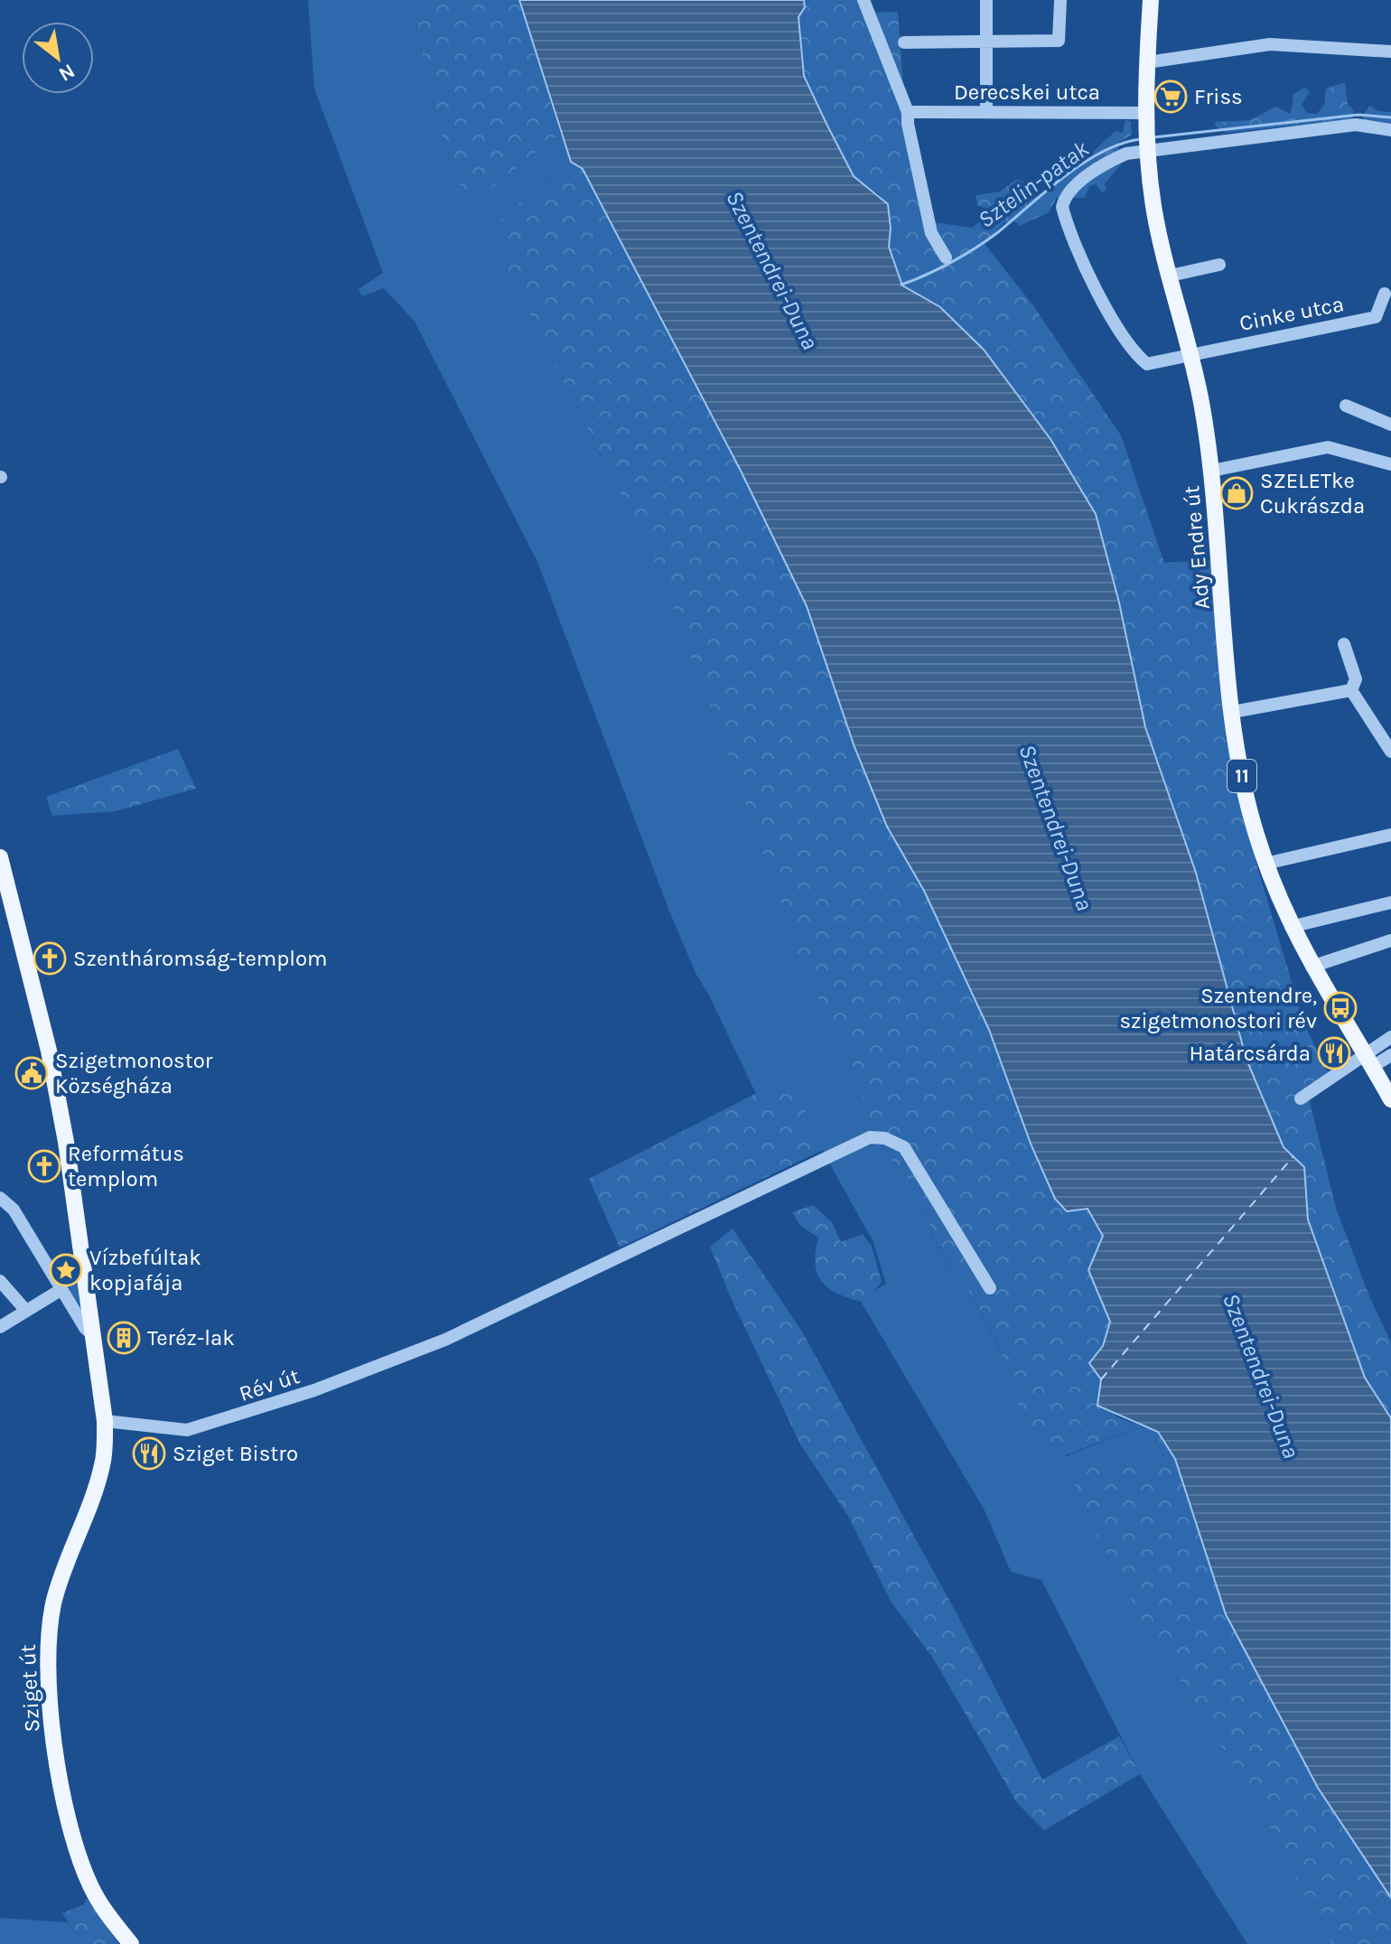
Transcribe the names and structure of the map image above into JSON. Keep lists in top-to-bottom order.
{
  "streets": {
    "main road": ["Ady Endre út", "11", "Sziget út"],
    "street": ["Derecskei utca", "Cinke utca", "Rév út"]
  },
  "crossings": [
    ["Derecskei utca", "Ady Endre út"],
    ["Cinke utca", "Ady Endre út"],
    ["Ady Endre út", "11"],
    ["Rév út", "Sziget út"]
  ],
  "water": ["Sztelin-patak", "Szentendrei-Duna"],
  "places": {
    "supermarket": ["Friss"],
    "shop": ["SZELETke Cukrászda"],
    "church": ["Szentháromság-templom", "Református templom"],
    "bus stop": ["Szentendre, szigetmonostori rév"],
    "restaurant": ["Határcsárda", "Sziget Bistro"],
    "public building": ["Szigetmonostor Községháza"],
    "place": ["Vízbefúltak kopjafája"],
    "building": ["Teréz-lak"]
  },
  "north": "bottom right"
}
